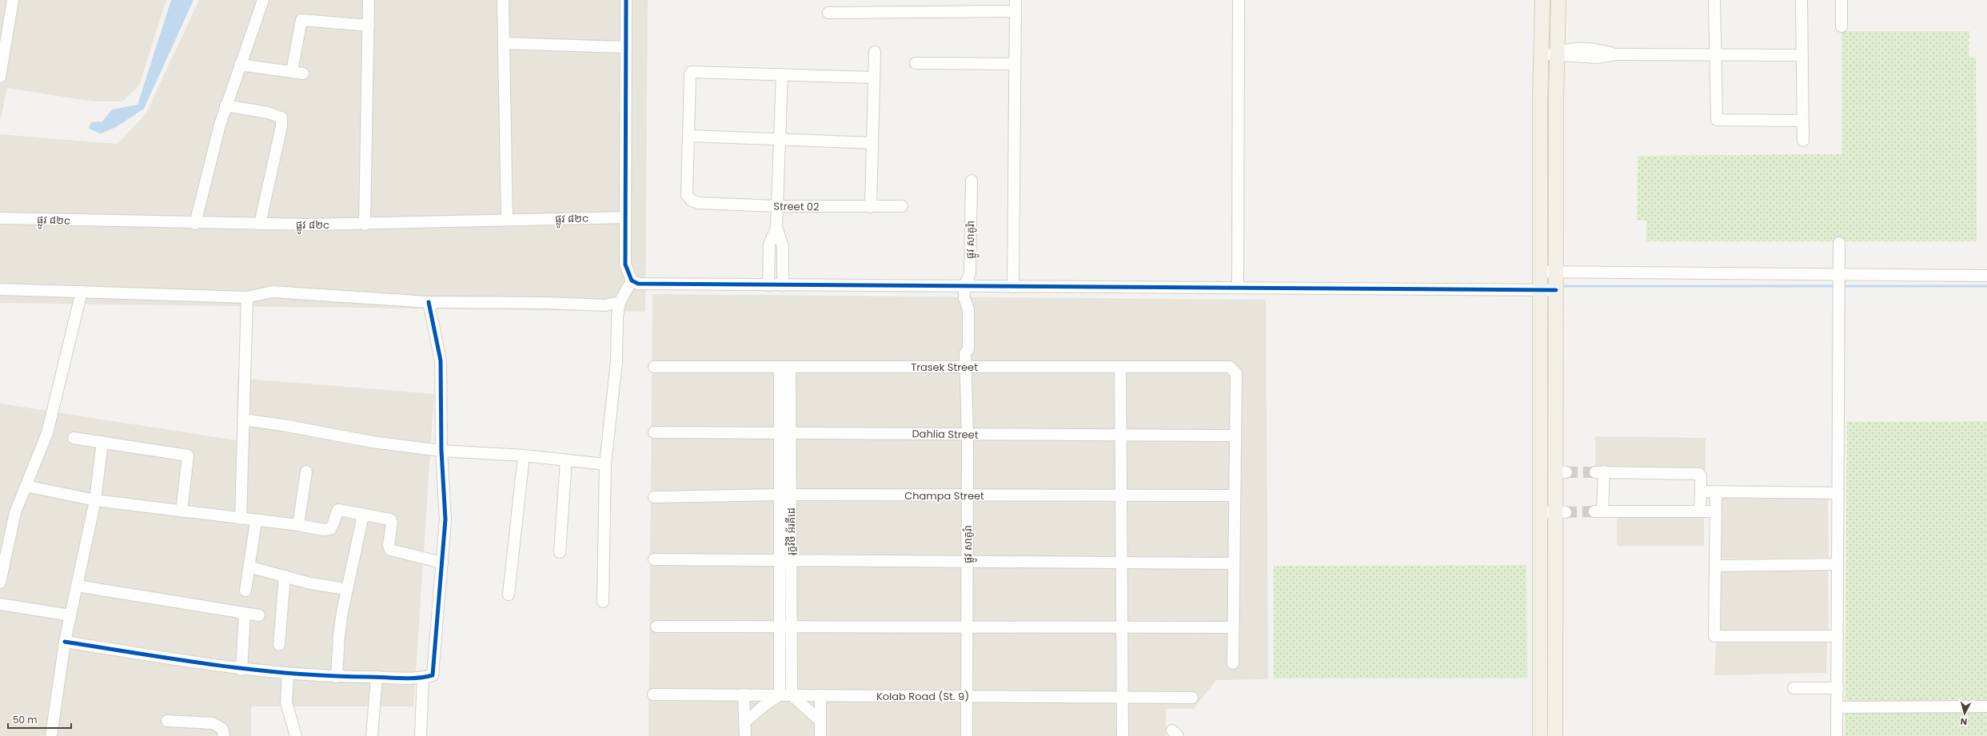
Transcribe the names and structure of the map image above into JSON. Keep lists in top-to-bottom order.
{
  "streets": {
    "street": [
      "Street 02",
      "ផ្លូវ ៨២c",
      "ផ្លូវ សាគូរ៉ា",
      "Trasek Street",
      "Dahlia Street",
      "Champa Street",
      "រុក្ខវិថី អ័រគីដេ",
      "Kolab Road (St. 9)"
    ]
  },
  "crossings": [
    ["ផ្លូវ សាគូរ៉ា", "Trasek Street"],
    ["ផ្លូវ សាគូរ៉ា", "Dahlia Street"],
    ["ផ្លូវ សាគូរ៉ា", "Champa Street"],
    ["ផ្លូវ សាគូរ៉ា", "Kolab Road (St. 9)"],
    ["Trasek Street", "Dahlia Street"],
    ["Trasek Street", "រុក្ខវិថី អ័រគីដេ"],
    ["Dahlia Street", "រុក្ខវិថី អ័រគីដេ"],
    ["Champa Street", "រុក្ខវិថី អ័រគីដេ"],
    ["រុក្ខវិថី អ័រគីដេ", "Kolab Road (St. 9)"]
  ],
  "scale_bar": "50 m",
  "north": "bottom"
}
